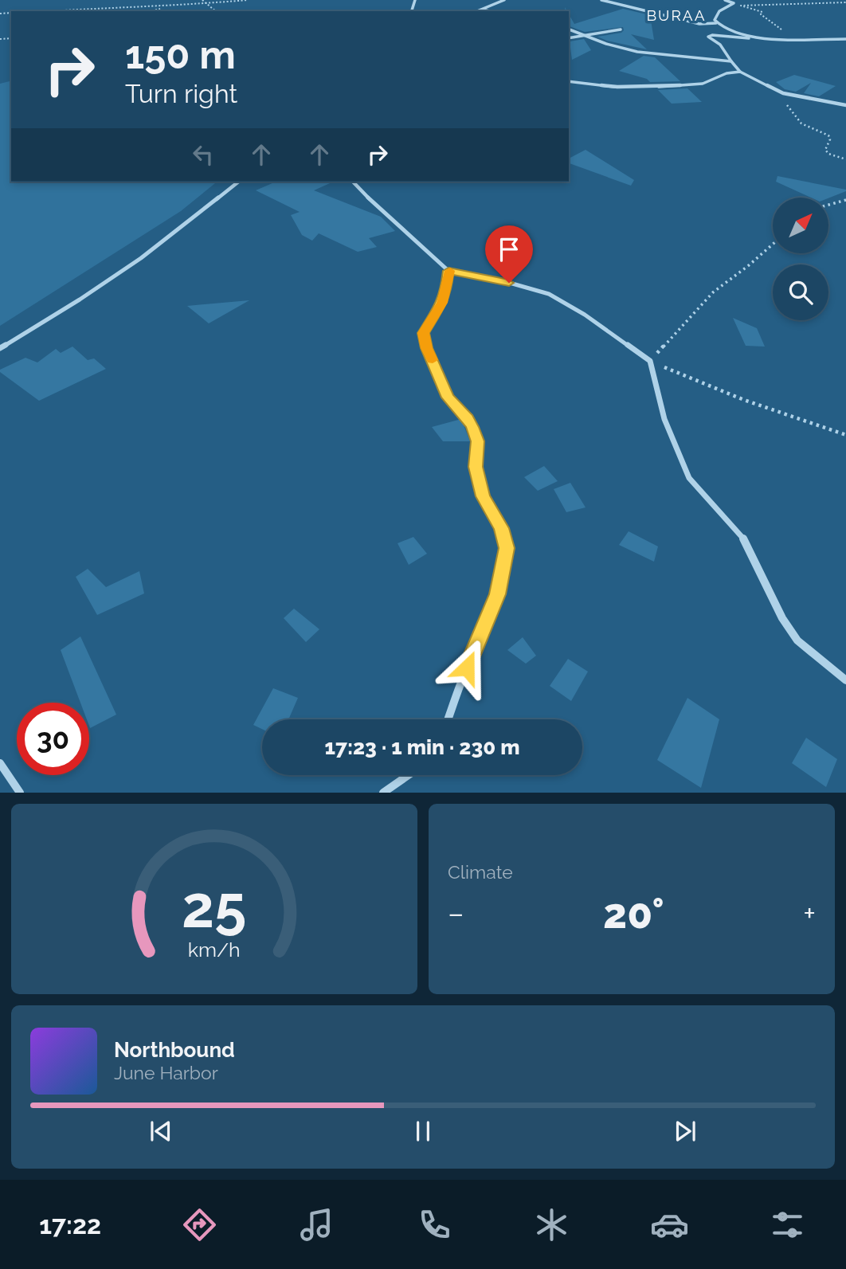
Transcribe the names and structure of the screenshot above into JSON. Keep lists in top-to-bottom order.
{
  "districts": ["BURAA"],
  "north": "top right",
  "page": {
    "turn": ["150 m", "Turn right"],
    "limit": "30",
    "trip": "17:23 · 1 min · 230 m",
    "tile": "Climate",
    "heat": ["−", "20°", "+"],
    "song": ["Northbound", "June Harbor"],
    "tabs": "17:22",
    "gauge": ["25", "km/h"]
  }
}
